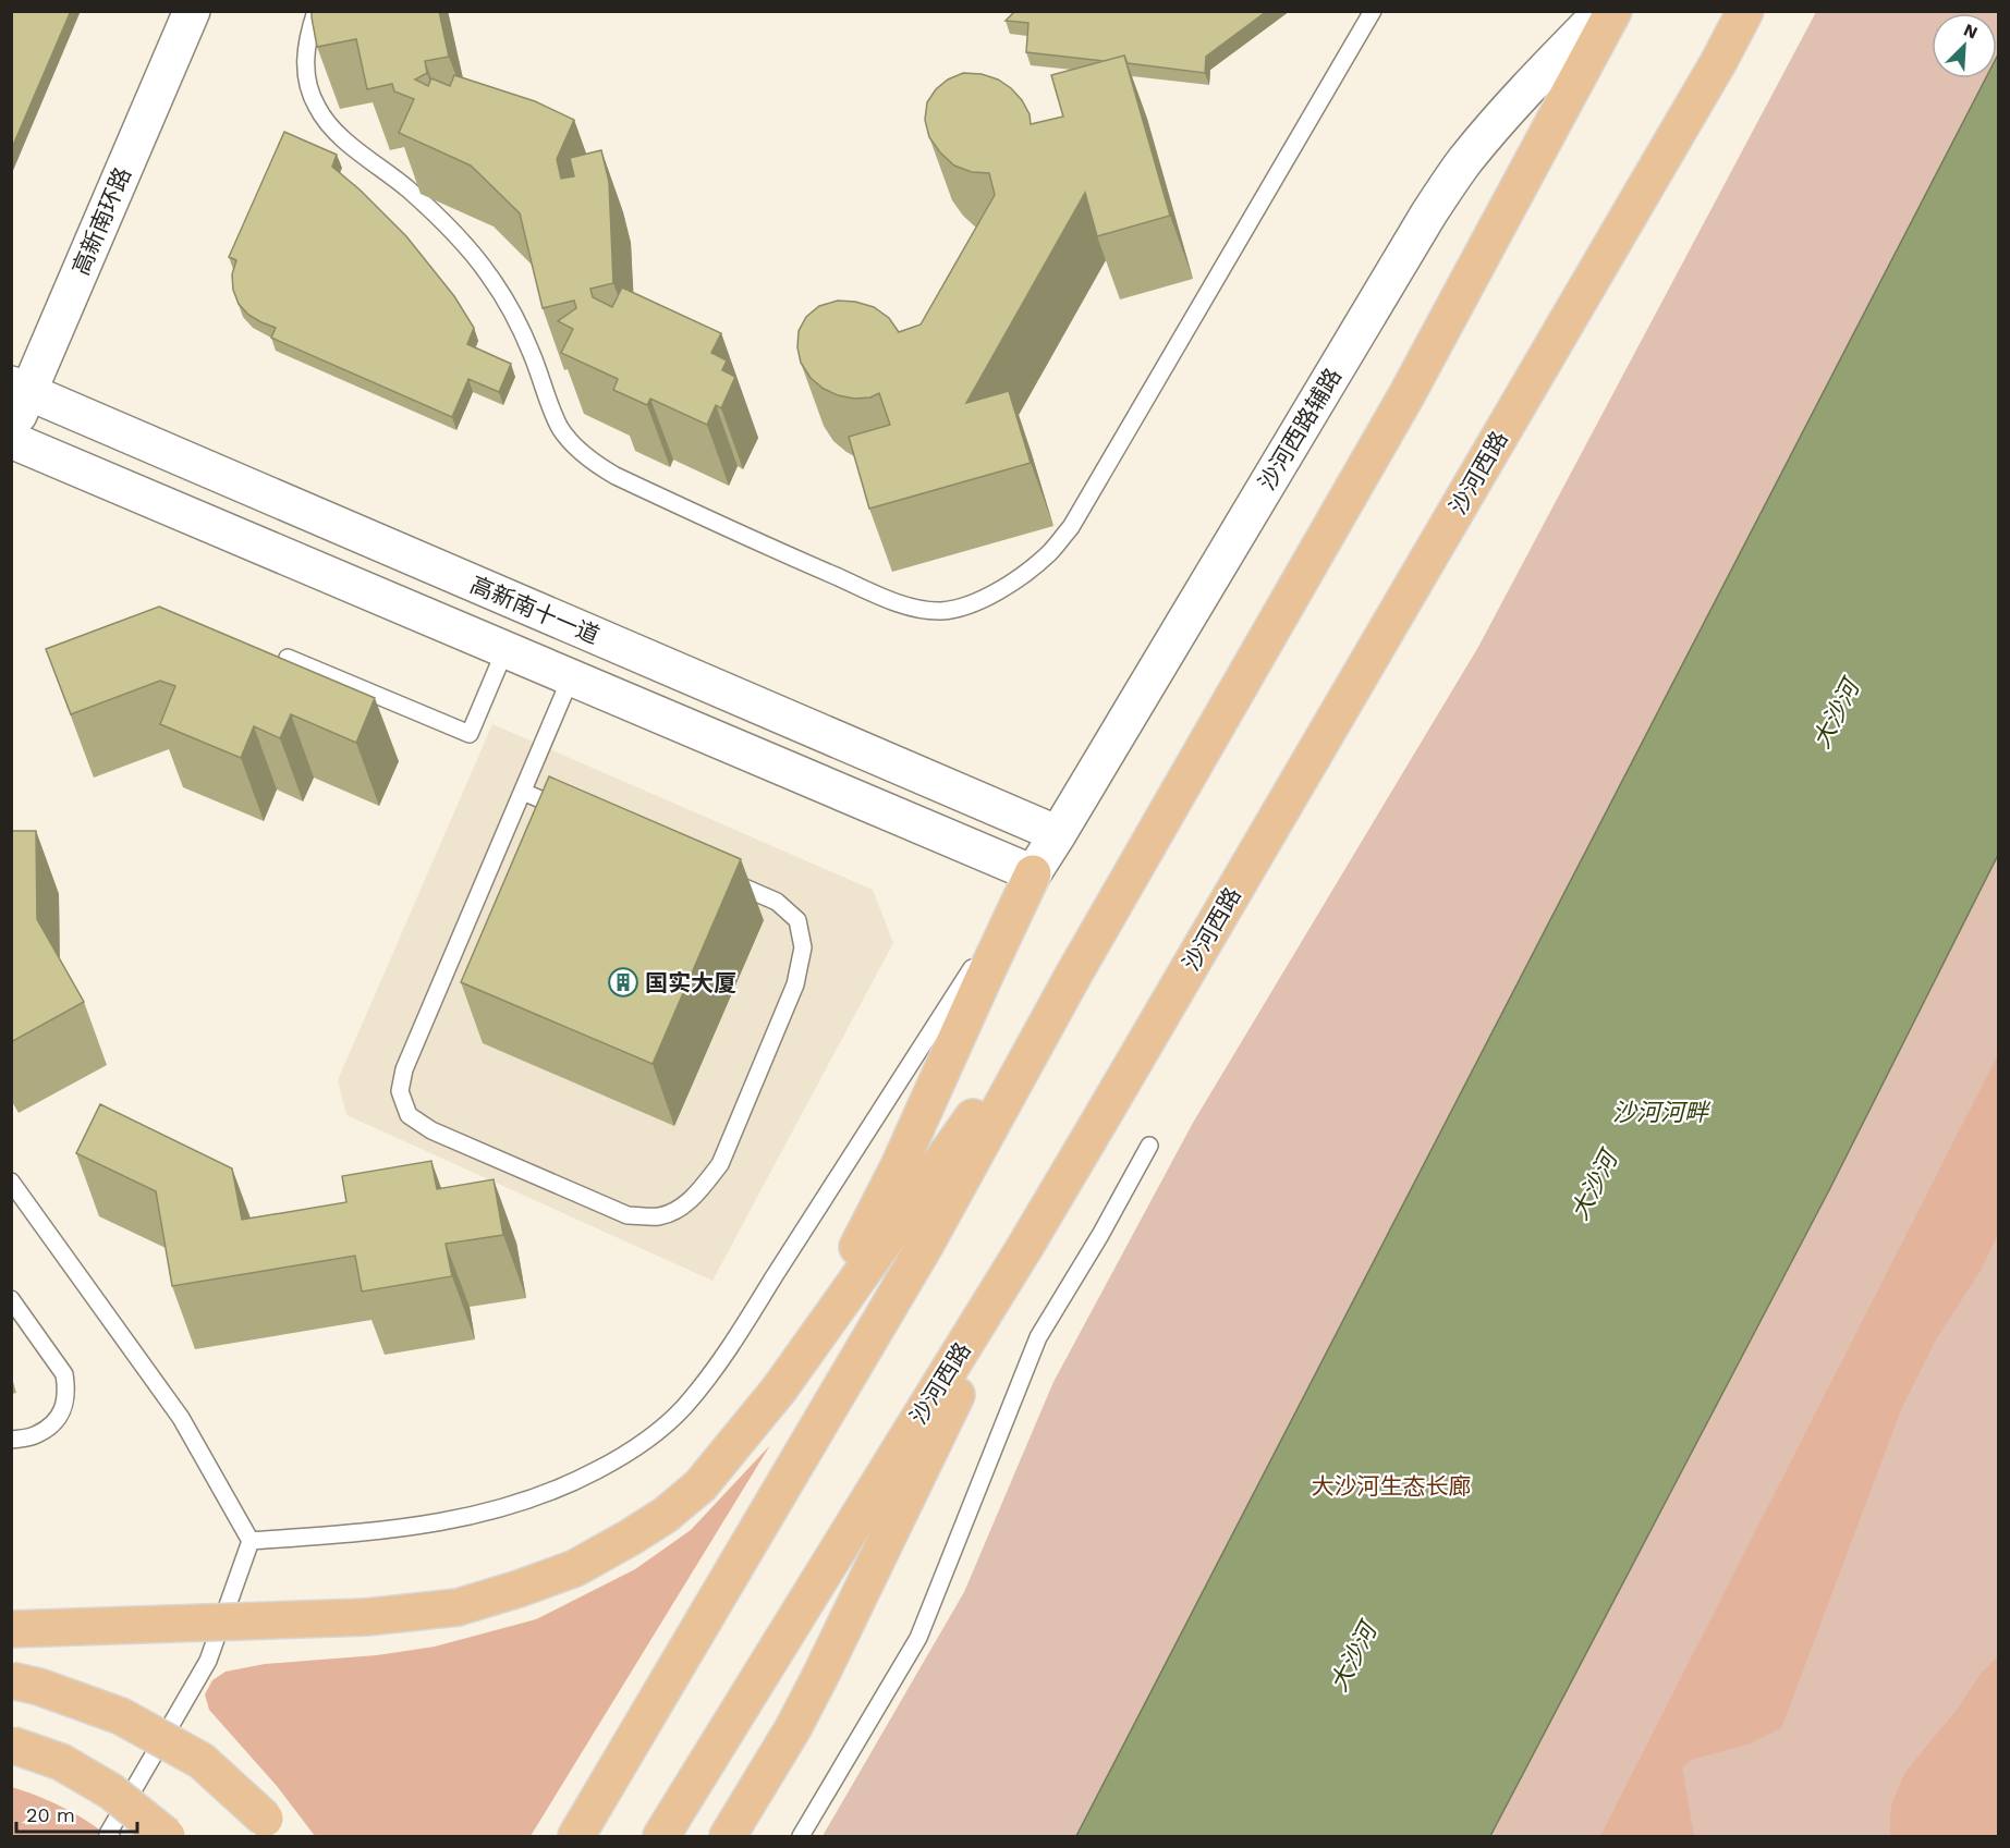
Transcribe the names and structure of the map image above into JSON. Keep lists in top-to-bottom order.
{
  "streets": {
    "main road": ["沙河西路"],
    "street": ["高新南环路", "沙河西路辅路", "高新南十一道"]
  },
  "crossings": [
    ["高新南环路", "高新南十一道"],
    ["沙河西路辅路", "高新南十一道"]
  ],
  "water": ["大沙河", "沙河河畔"],
  "parks": ["大沙河生态长廊"],
  "places": {
    "building": ["国实大厦"]
  },
  "scale_bar": "20 m",
  "north": "top right"
}
